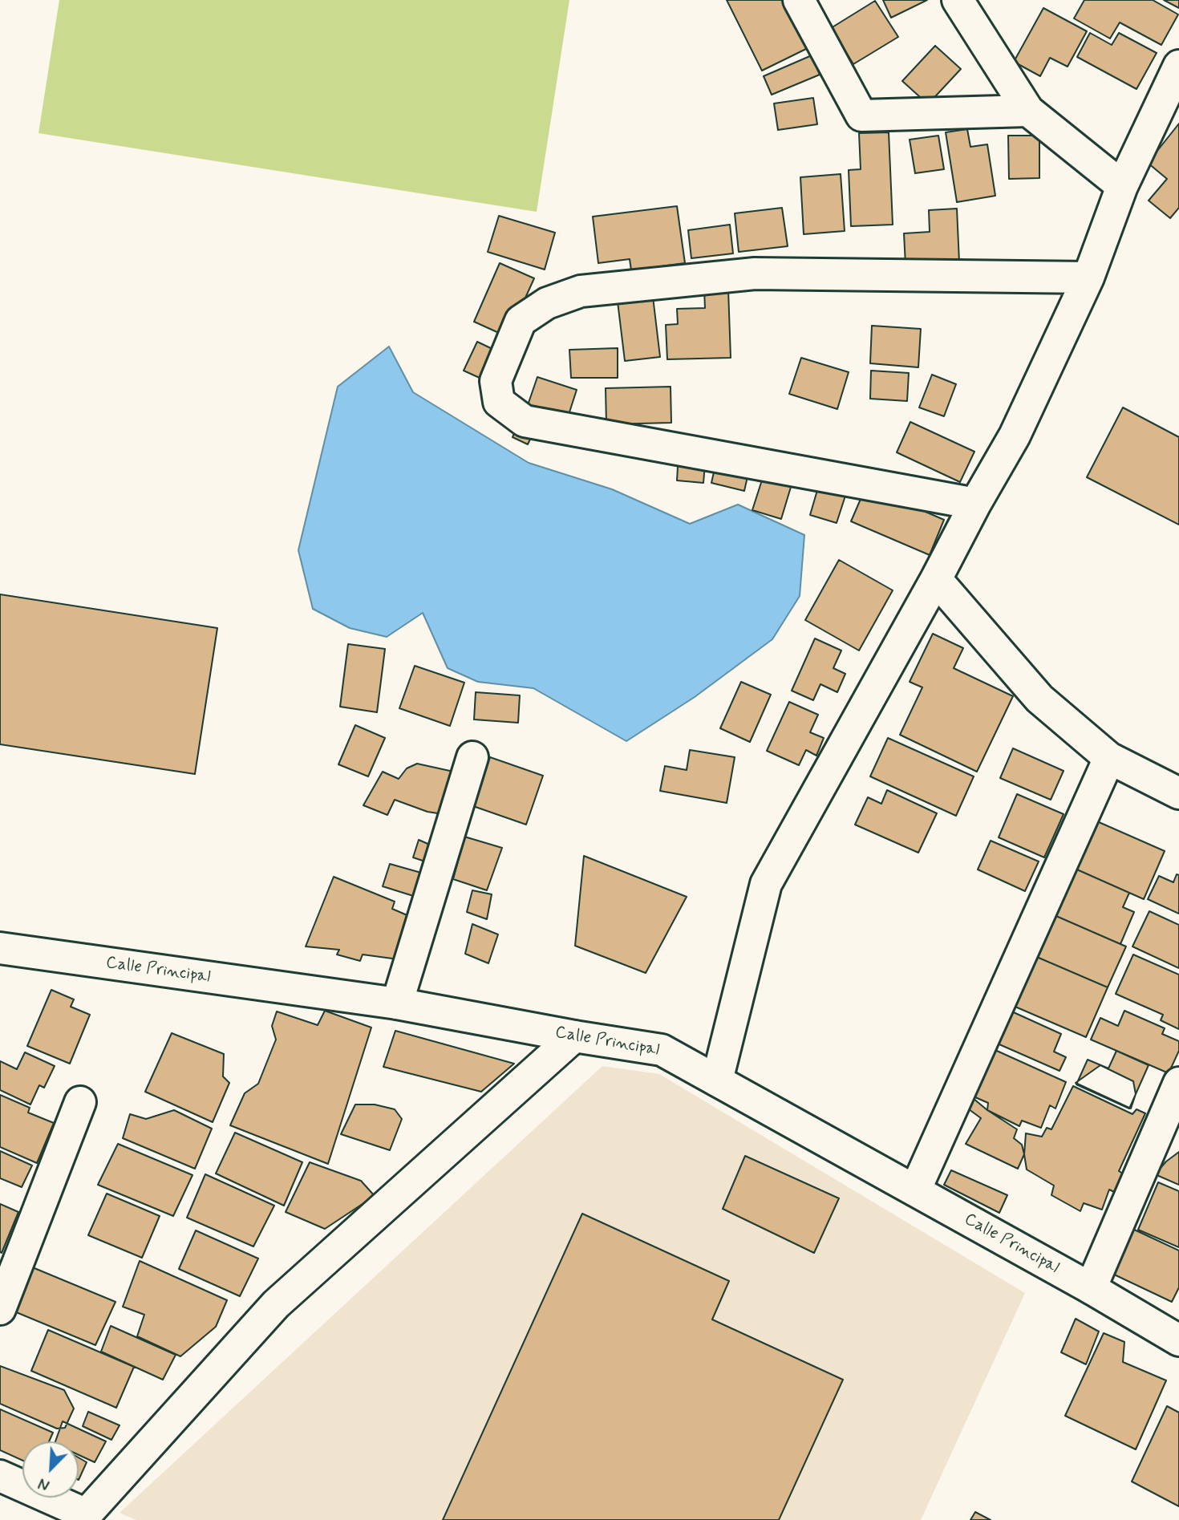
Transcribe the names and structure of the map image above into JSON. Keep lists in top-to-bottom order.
{
  "streets": {
    "street": ["Calle Principal"]
  },
  "north": "bottom left"
}
